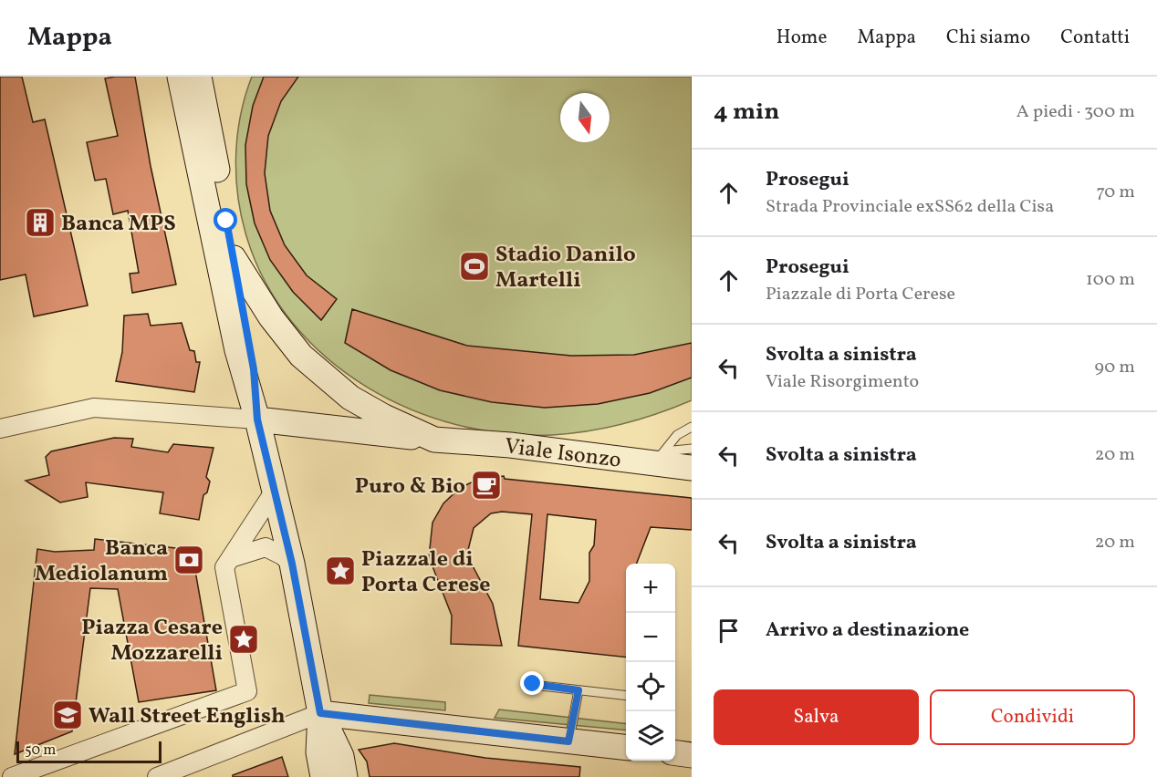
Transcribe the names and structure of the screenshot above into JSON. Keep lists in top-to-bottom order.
{
  "streets": {
    "main road": ["Viale Isonzo"]
  },
  "places": {
    "building": ["Banca MPS"],
    "sports": ["Stadio Danilo Martelli"],
    "cafe": ["Puro & Bio"],
    "bank": ["Banca Mediolanum"],
    "place": ["Piazzale di Porta Cerese", "Piazza Cesare Mozzarelli"],
    "school or university": ["Wall Street English"]
  },
  "scale_bar": "50 m",
  "north": "bottom",
  "page": {
    "header": "Mappa",
    "nav": [
      "Home",
      "Mappa",
      "Chi siamo",
      "Contatti"
    ],
    "heading": ["4 min", "A piedi · 300 m"],
    "list": [
      ["Prosegui", "Strada Provinciale exSS62 della Cisa", "70 m"],
      ["Prosegui", "Piazzale di Porta Cerese", "100 m"],
      ["Svolta a sinistra", "Viale Risorgimento", "90 m"],
      ["Svolta a sinistra", "20 m"],
      ["Svolta a sinistra", "20 m"],
      "Arrivo a destinazione"
    ],
    "map_buttons": ["+", "−"],
    "buttons": ["Salva", "Condividi"],
    "scale": "50 m"
  }
}
